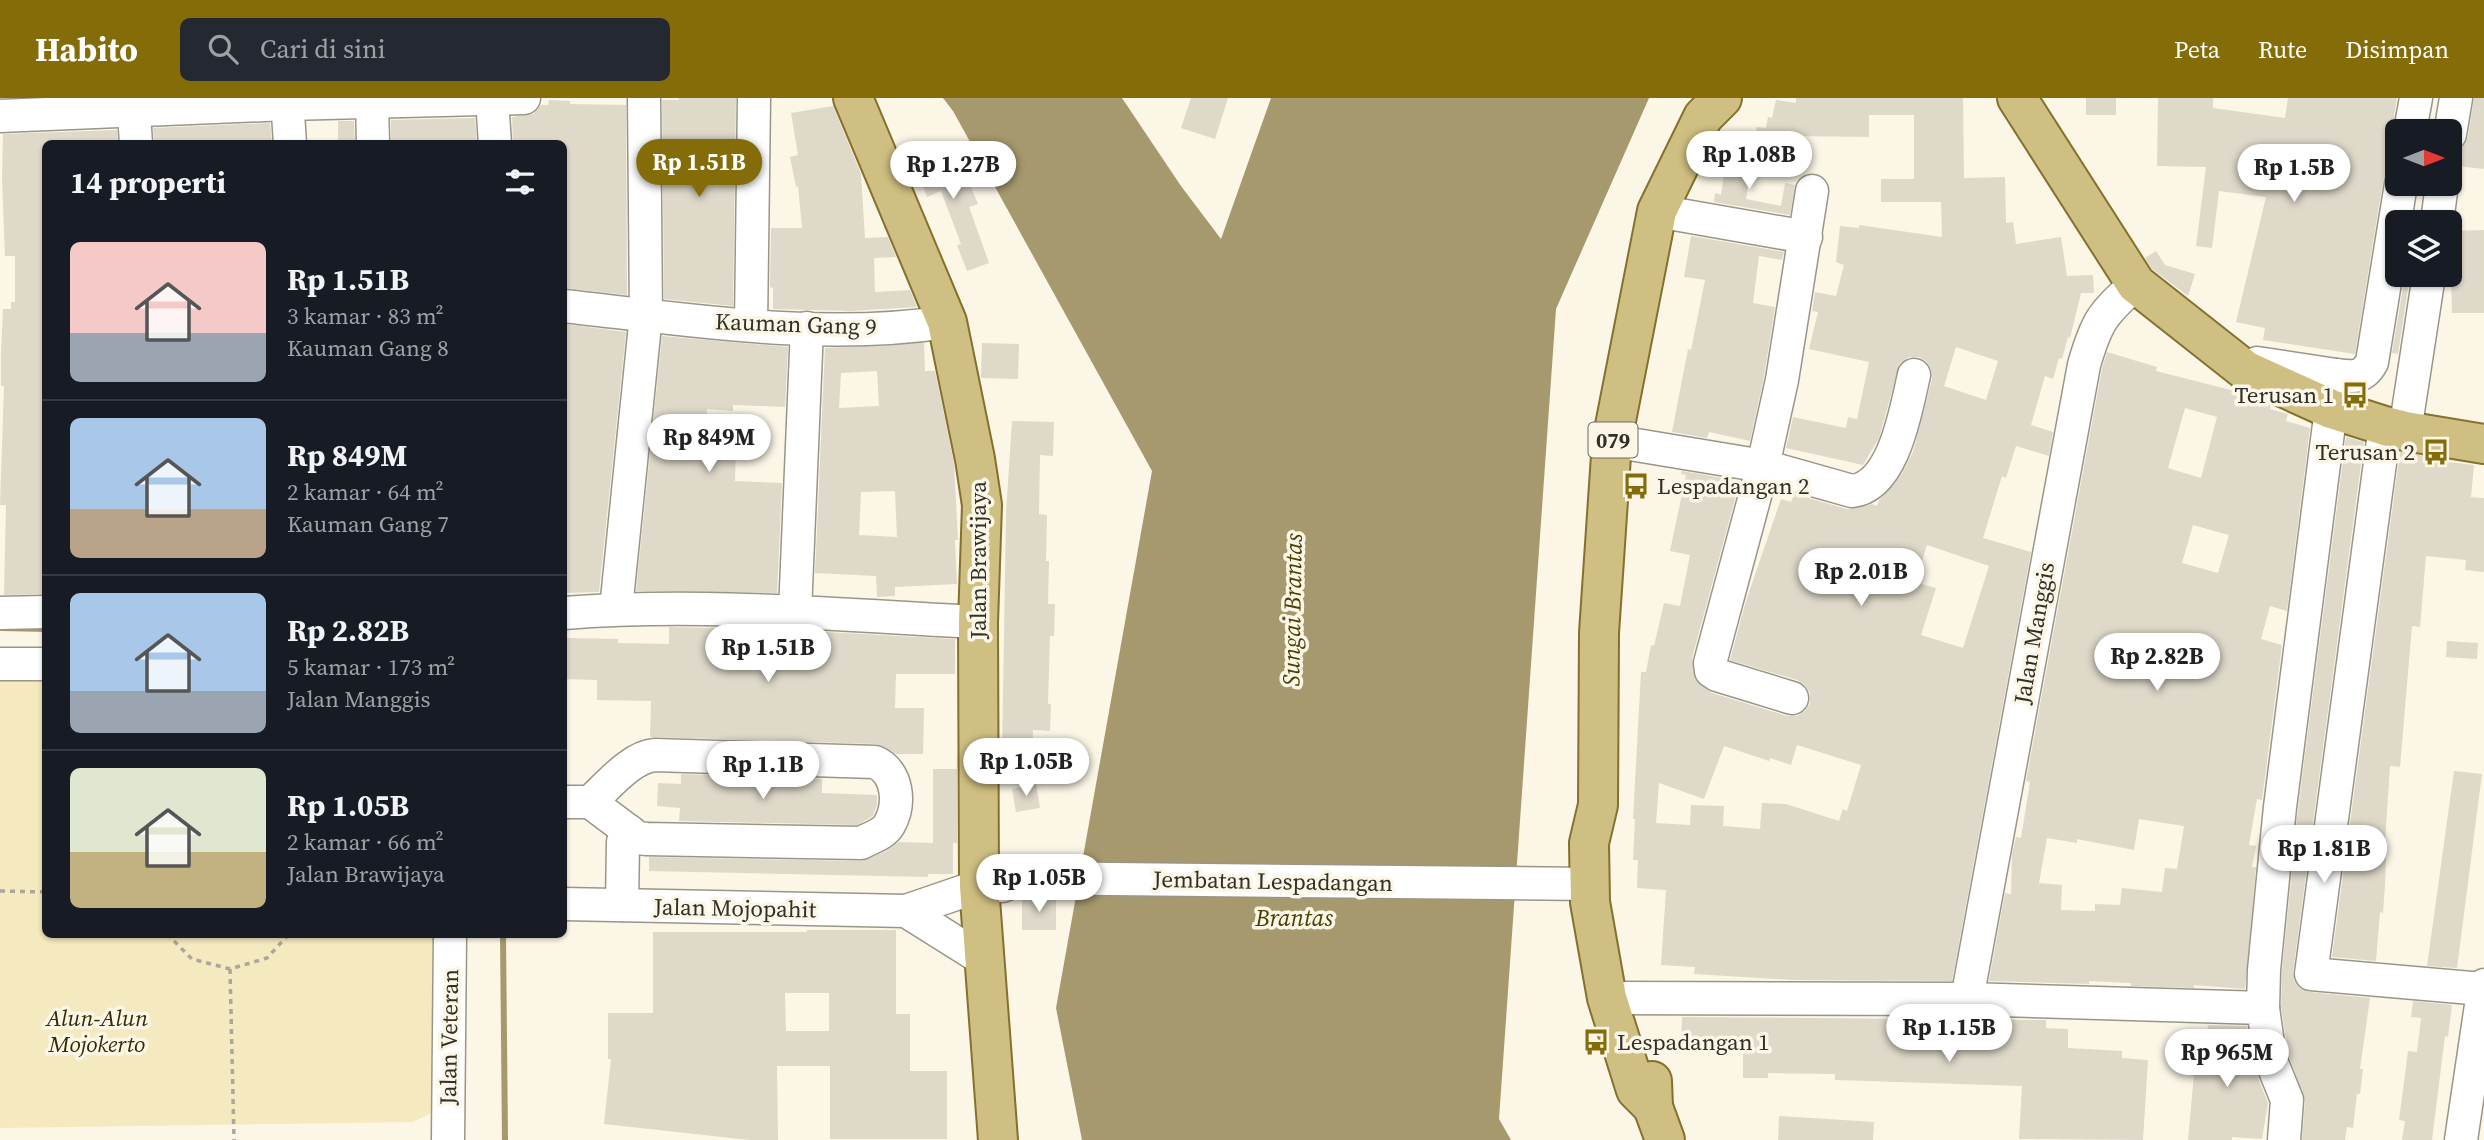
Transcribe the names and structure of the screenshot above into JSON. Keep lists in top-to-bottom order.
{
  "streets": {
    "main road": ["079", "Jalan Brawijaya"],
    "street": [
      "Kauman Gang 9",
      "Jalan Manggis",
      "Jembatan Lespadangan",
      "Jalan Mojopahit",
      "Jalan Veteran"
    ]
  },
  "crossings": [
    ["Kauman Gang 9", "Jalan Brawijaya"],
    ["079", "Jembatan Lespadangan"],
    ["Jalan Brawijaya", "Jembatan Lespadangan"],
    ["Jalan Brawijaya", "Jalan Mojopahit"],
    ["Jembatan Lespadangan", "Jalan Mojopahit"]
  ],
  "water": ["Sungai Brantas", "Brantas"],
  "parks": ["Alun-Alun Mojokerto"],
  "places": {
    "bus stop": [
      "Terusan 1",
      "Terusan 2",
      "Lespadangan 2",
      "Lespadangan 1"
    ]
  },
  "north": "right",
  "page": {
    "header": "Habito",
    "search": "Cari di sini",
    "nav": ["Peta", "Rute", "Disimpan"],
    "price": [
      "Rp 1.08B",
      "Rp 1.51B",
      "Rp 1.27B",
      "Rp 1.5B",
      "Rp 849M",
      "Rp 2.01B",
      "Rp 1.51B",
      "Rp 2.82B",
      "Rp 1.05B",
      "Rp 1.1B",
      "Rp 1.81B",
      "Rp 1.05B",
      "Rp 1.15B",
      "Rp 965M"
    ],
    "heading": "14 properti",
    "list": [
      {
        "name": "Rp 1.51B",
        "note": "3 kamar · 83 m² · Kauman Gang 8"
      },
      {
        "name": "Rp 849M",
        "note": "2 kamar · 64 m² · Kauman Gang 7"
      },
      {
        "name": "Rp 2.82B",
        "note": "5 kamar · 173 m² · Jalan Manggis"
      },
      {
        "name": "Rp 1.05B",
        "note": "2 kamar · 66 m² · Jalan Brawijaya"
      }
    ]
  }
}
